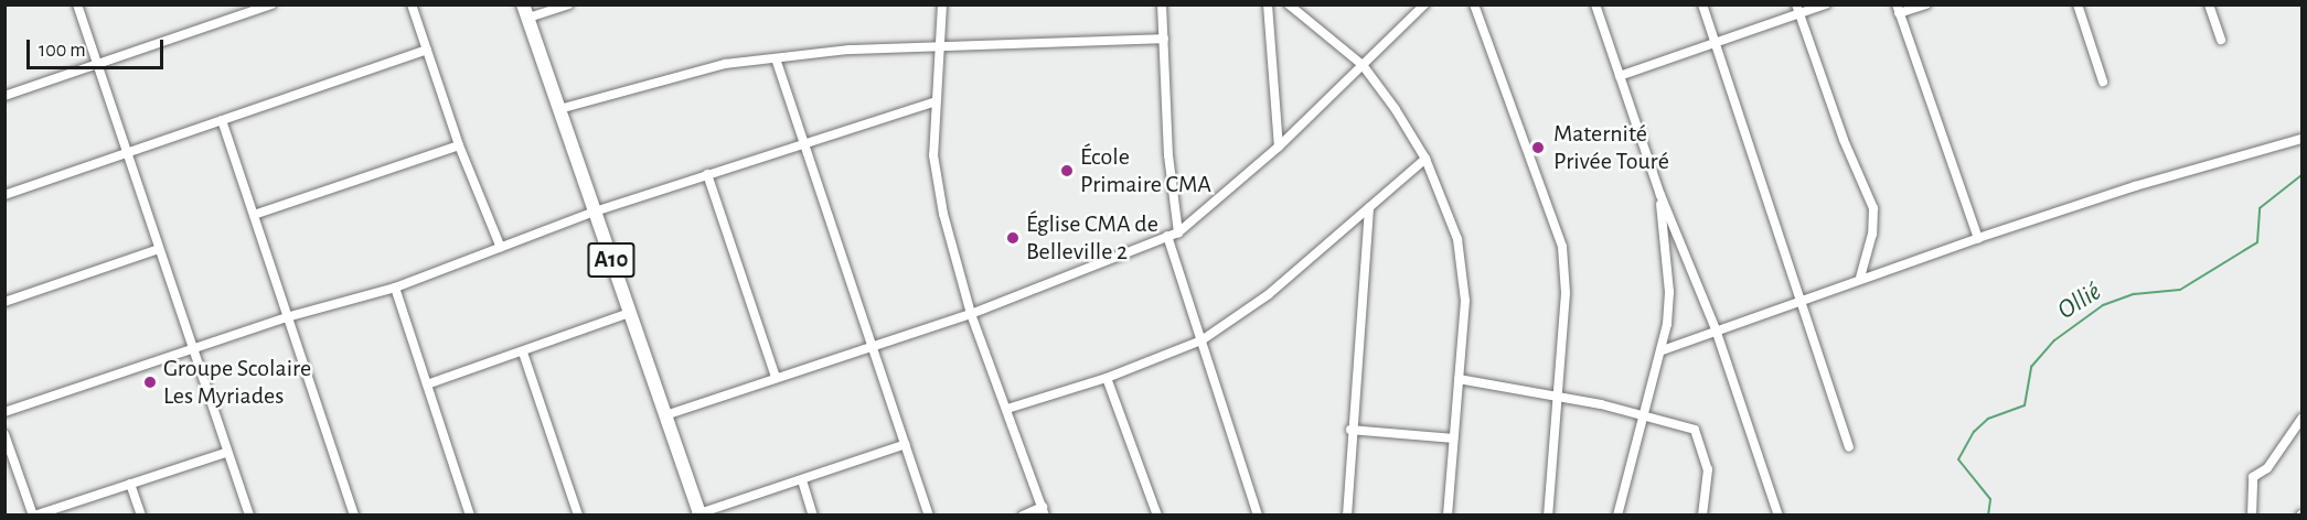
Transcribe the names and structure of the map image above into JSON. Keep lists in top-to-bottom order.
{
  "streets": {
    "main road": ["A10"]
  },
  "water": ["Ollié"],
  "places": [
    "Maternité Privée Touré",
    "École Primaire CMA",
    "Église CMA de Belleville 2",
    "Groupe Scolaire Les Myriades"
  ],
  "scale_bar": "100 m"
}
